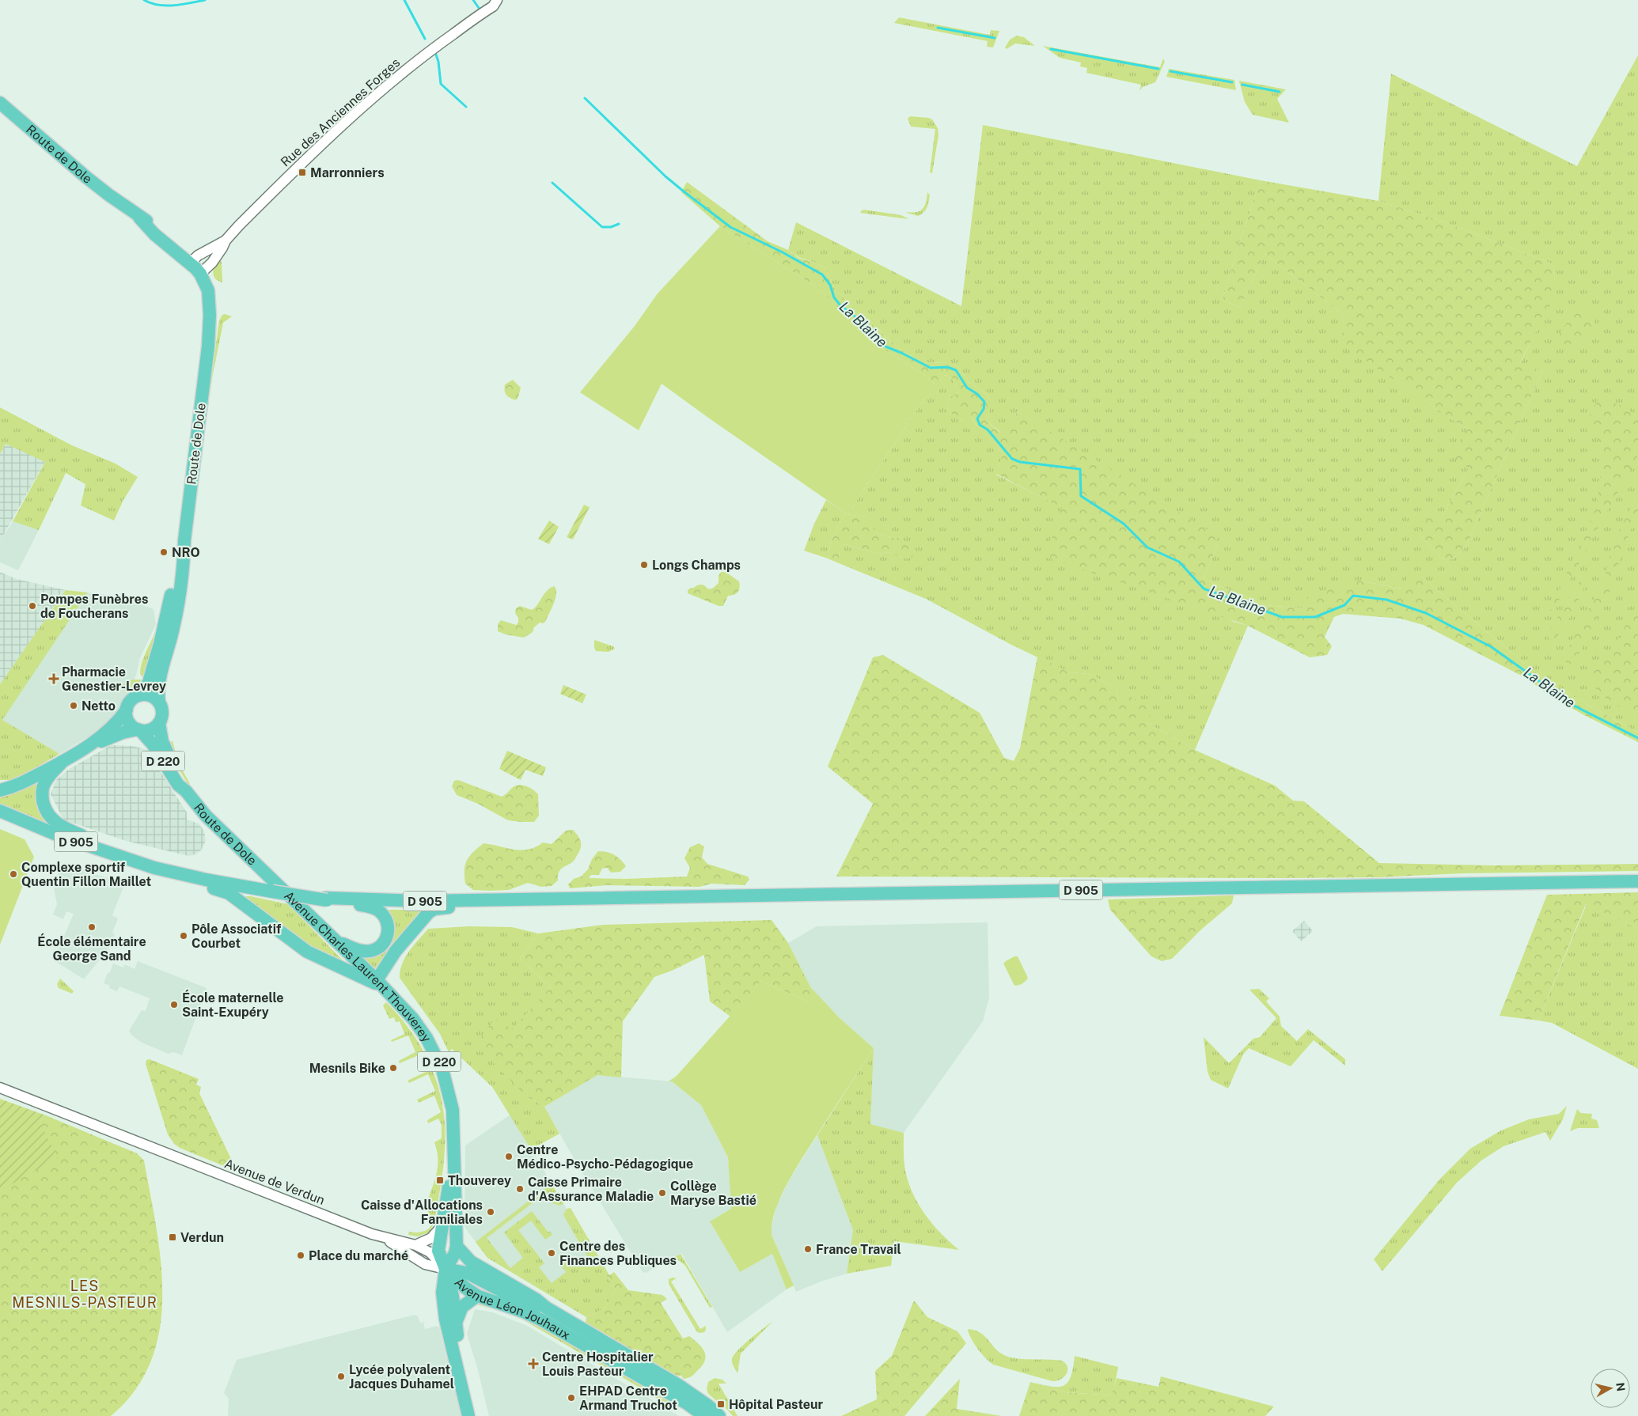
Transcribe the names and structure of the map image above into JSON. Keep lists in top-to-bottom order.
{
  "streets": {
    "main road": [
      "Route de Dole",
      "D 220",
      "D 905",
      "Avenue Charles Laurent Thouverey",
      "Avenue Léon Jouhaux"
    ],
    "street": ["Rue des Anciennes Forges", "Avenue de Verdun"]
  },
  "crossings": [
    ["Rue des Anciennes Forges", "Route de Dole"],
    ["Route de Dole", "Avenue Charles Laurent Thouverey"],
    ["D 905", "Avenue Charles Laurent Thouverey"],
    ["Avenue Charles Laurent Thouverey", "Avenue de Verdun"],
    ["Avenue Charles Laurent Thouverey", "Avenue Léon Jouhaux"],
    ["Avenue de Verdun", "Avenue Léon Jouhaux"]
  ],
  "districts": ["LES MESNILS-PASTEUR"],
  "water": ["La Blaine"],
  "places": {
    "transit": [
      "Marronniers",
      "Thouverey",
      "Verdun",
      "Hôpital Pasteur"
    ],
    "other": [
      "NRO",
      "Longs Champs",
      "Pompes Funèbres de Foucherans",
      "Netto",
      "Complexe sportif Quentin Fillon Maillet",
      "École élémentaire George Sand",
      "Pôle Associatif Courbet",
      "École maternelle Saint-Exupéry",
      "Mesnils Bike",
      "Centre Médico-Psycho-Pédagogique",
      "Caisse Primaire d'Assurance Maladie",
      "Collège Maryse Bastié",
      "Caisse d'Allocations Familiales",
      "France Travail",
      "Centre des Finances Publiques",
      "Place du marché",
      "Lycée polyvalent Jacques Duhamel",
      "EHPAD Centre Armand Truchot"
    ],
    "health": ["Pharmacie Genestier-Levrey", "Centre Hospitalier Louis Pasteur"]
  },
  "north": "right"
}
